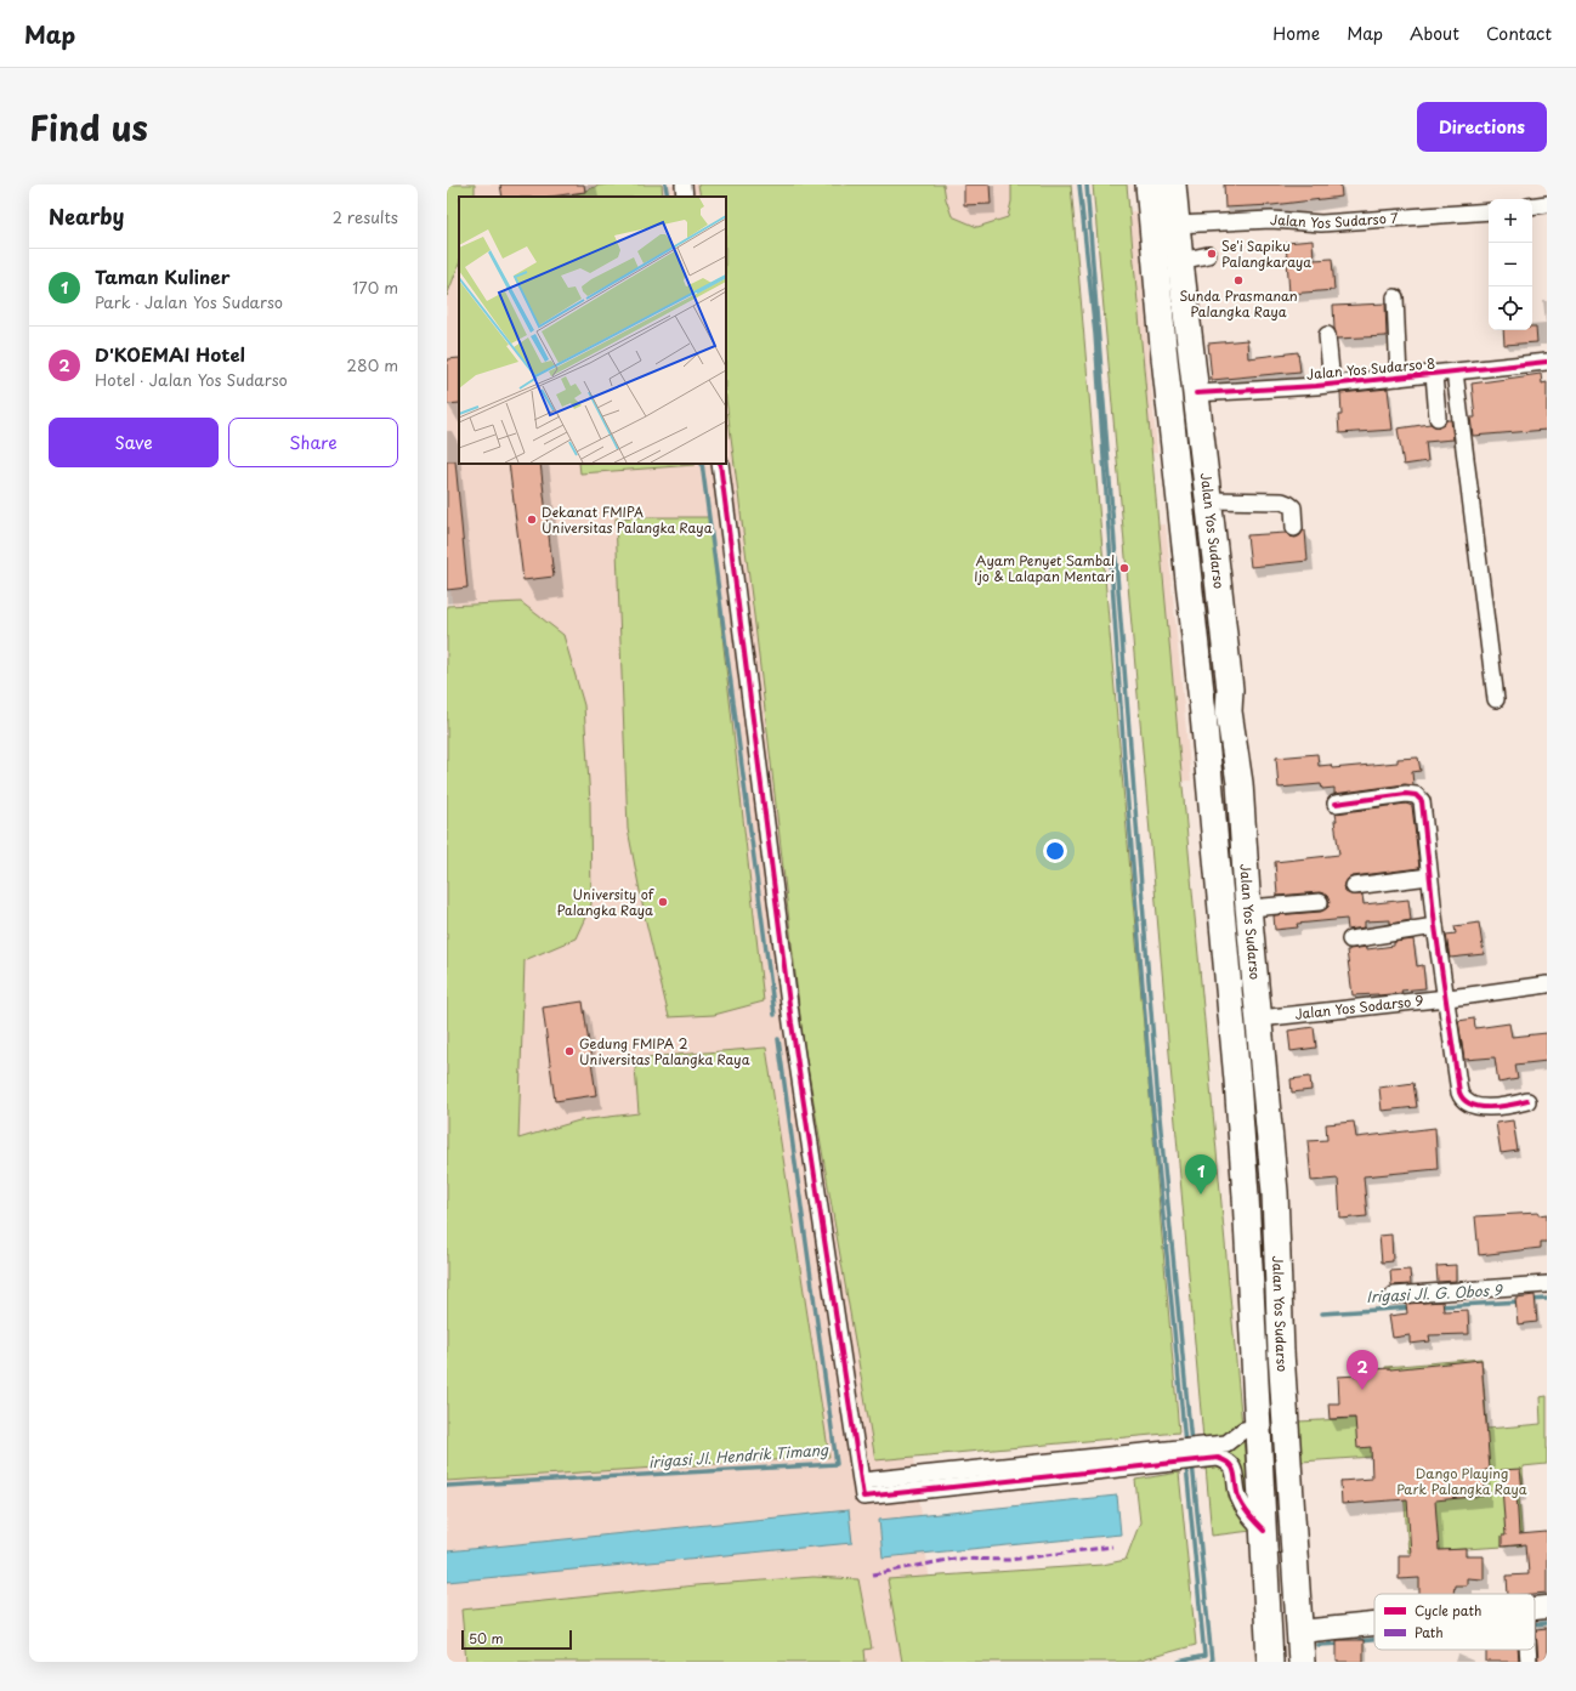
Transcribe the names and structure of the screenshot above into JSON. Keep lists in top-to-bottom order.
{
  "streets": {
    "main road": ["Jalan Yos Sudarso"],
    "street": ["Jalan Yos Sudarso 7", "Jalan Yos Sudarso 8", "Jalan Yos Sodarso 9"]
  },
  "crossings": [
    ["Jalan Yos Sudarso 7", "Jalan Yos Sudarso"],
    ["Jalan Yos Sudarso 8", "Jalan Yos Sudarso"],
    ["Jalan Yos Sudarso", "Jalan Yos Sodarso 9"]
  ],
  "water": ["Irigasi Jl. G. Obos 9", "irigasi Jl. Hendrik Timang"],
  "parks": ["Dango Playing Park Palangka Raya"],
  "places": [
    "Se'i Sapiku Palangkaraya",
    "Sunda Prasmanan Palangka Raya",
    "Dekanat FMIPA Universitas Palangka Raya",
    "Ayam Penyet Sambal Ijo & Lalapan Mentari",
    "University of Palangka Raya",
    "Gedung FMIPA 2 Universitas Palangka Raya"
  ],
  "legend": ["Cycle path", "Path"],
  "scale_bar": "50 m",
  "page": {
    "header": "Map",
    "nav": [
      "Home",
      "Map",
      "About",
      "Contact"
    ],
    "title": "Find us",
    "buttons": [
      "Directions",
      ["Save", "Share"]
    ],
    "heading": ["Nearby", "2 results"],
    "map_buttons": ["+", "−"],
    "list": [
      {
        "mark": "1",
        "name": "Taman Kuliner",
        "note": "Park · Jalan Yos Sudarso",
        "value": "170 m"
      },
      {
        "mark": "2",
        "name": "D'KOEMAI Hotel",
        "note": "Hotel · Jalan Yos Sudarso",
        "value": "280 m"
      }
    ],
    "pins": ["1", "2"],
    "scale": "50 m"
  }
}
